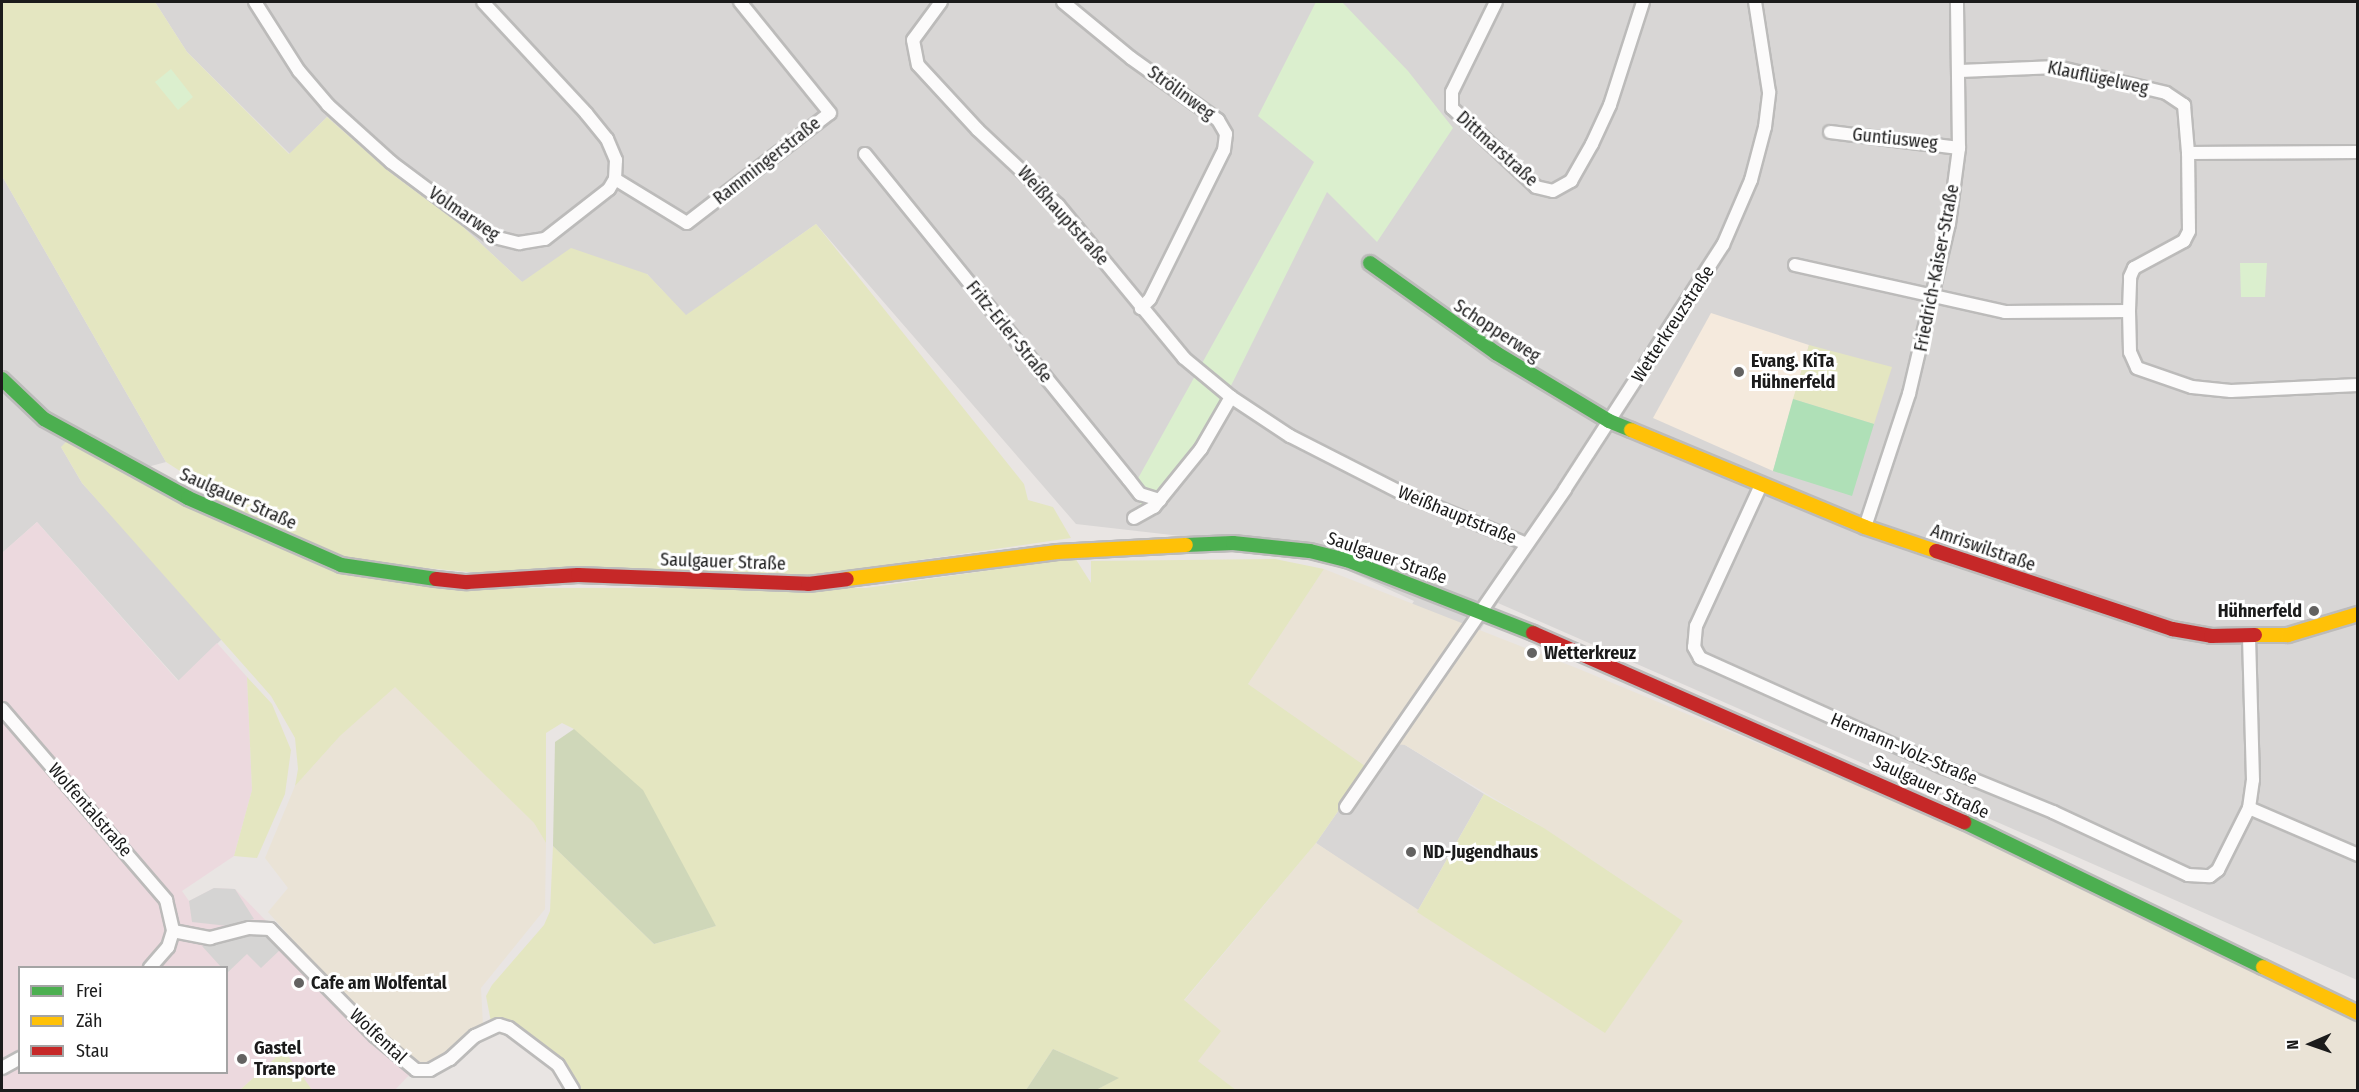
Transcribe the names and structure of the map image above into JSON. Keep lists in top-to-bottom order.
{
  "streets": {
    "main road": ["Schopperweg", "Saulgauer Straße", "Amriswilstraße"],
    "street": [
      "Klauflügelweg",
      "Strölinweg",
      "Guntiusweg",
      "Dittmarstraße",
      "Rammingerstraße",
      "Volmarweg",
      "Weißhauptstraße",
      "Friedrich-Kaiser-Straße",
      "Wetterkreuzstraße",
      "Fritz-Erler-Straße",
      "Hermann-Volz-Straße",
      "Wolfentalstraße",
      "Wolfental"
    ]
  },
  "crossings": [
    ["Klauflügelweg", "Friedrich-Kaiser-Straße"],
    ["Strölinweg", "Weißhauptstraße"],
    ["Guntiusweg", "Friedrich-Kaiser-Straße"],
    ["Rammingerstraße", "Volmarweg"],
    ["Weißhauptstraße", "Wetterkreuzstraße"],
    ["Friedrich-Kaiser-Straße", "Amriswilstraße"],
    ["Wetterkreuzstraße", "Schopperweg"],
    ["Wetterkreuzstraße", "Saulgauer Straße"],
    ["Wetterkreuzstraße", "Amriswilstraße"],
    ["Schopperweg", "Amriswilstraße"],
    ["Amriswilstraße", "Hermann-Volz-Straße"],
    ["Wolfentalstraße", "Wolfental"]
  ],
  "places": [
    "Evang. KiTa Hühnerfeld",
    "Hühnerfeld",
    "Wetterkreuz",
    "ND-Jugendhaus",
    "Cafe am Wolfental",
    "Gastel Transporte"
  ],
  "legend": ["Frei", "Zäh", "Stau"],
  "north": "left"
}
